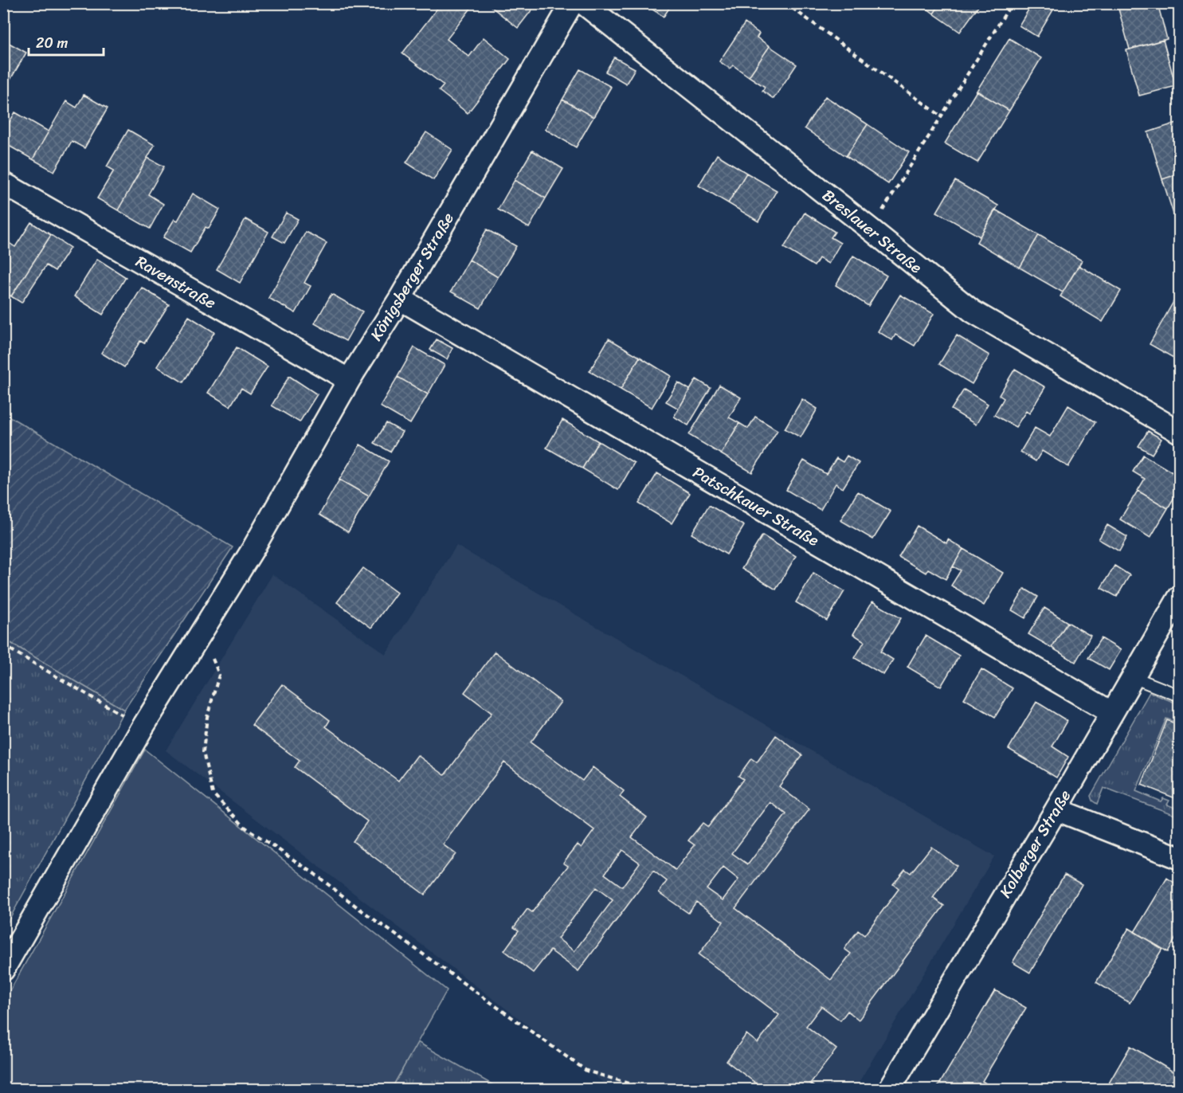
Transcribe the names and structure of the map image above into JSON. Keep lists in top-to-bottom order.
{
  "streets": {
    "street": [
      "Breslauer Straße",
      "Königsberger Straße",
      "Ravenstraße",
      "Patschkauer Straße",
      "Kolberger Straße"
    ]
  },
  "crossings": [
    ["Königsberger Straße", "Ravenstraße"],
    ["Königsberger Straße", "Patschkauer Straße"],
    ["Patschkauer Straße", "Kolberger Straße"]
  ],
  "scale_bar": "20 m"
}
